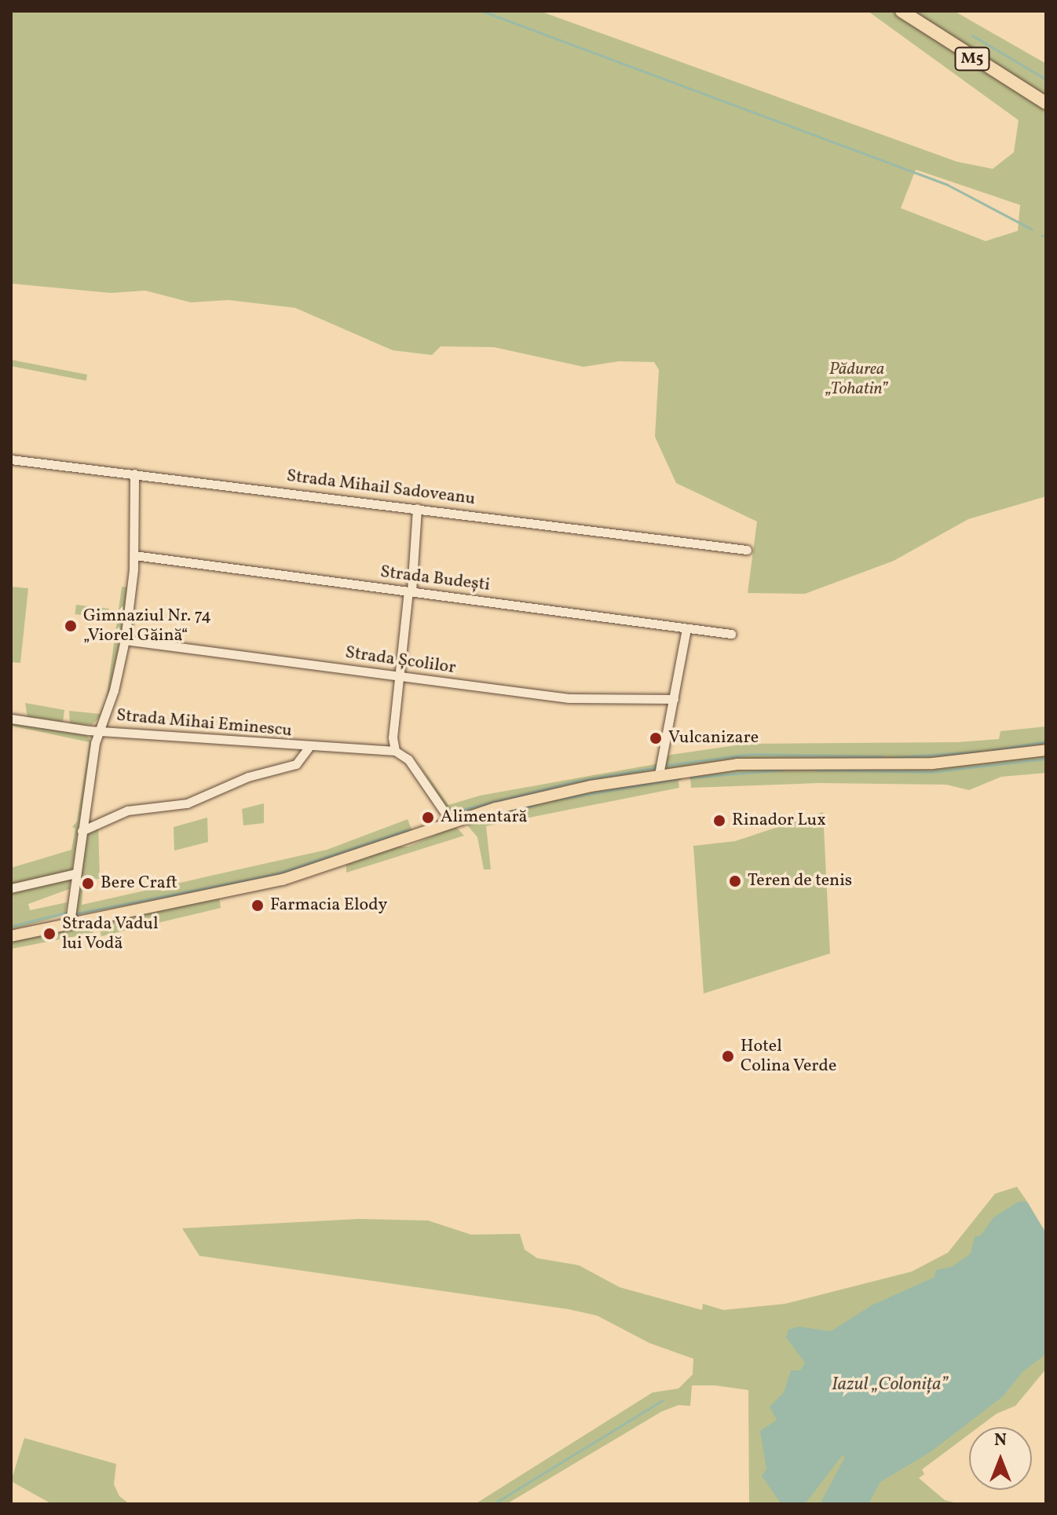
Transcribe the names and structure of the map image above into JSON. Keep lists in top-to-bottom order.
{
  "streets": {
    "highway": ["M5"],
    "street": [
      "Strada Mihail Sadoveanu",
      "Strada Budești",
      "Strada Școlilor",
      "Strada Mihai Eminescu"
    ]
  },
  "water": ["Iazul „Colonița”"],
  "parks": ["Pădurea „Tohatin”"],
  "places": [
    "Gimnaziul Nr. 74 „Viorel Găină“",
    "Vulcanizare",
    "Alimentară",
    "Rinador Lux",
    "Teren de tenis",
    "Bere Craft",
    "Farmacia Elody",
    "Strada Vadul lui Vodă",
    "Hotel Colina Verde"
  ],
  "north": "top"
}
